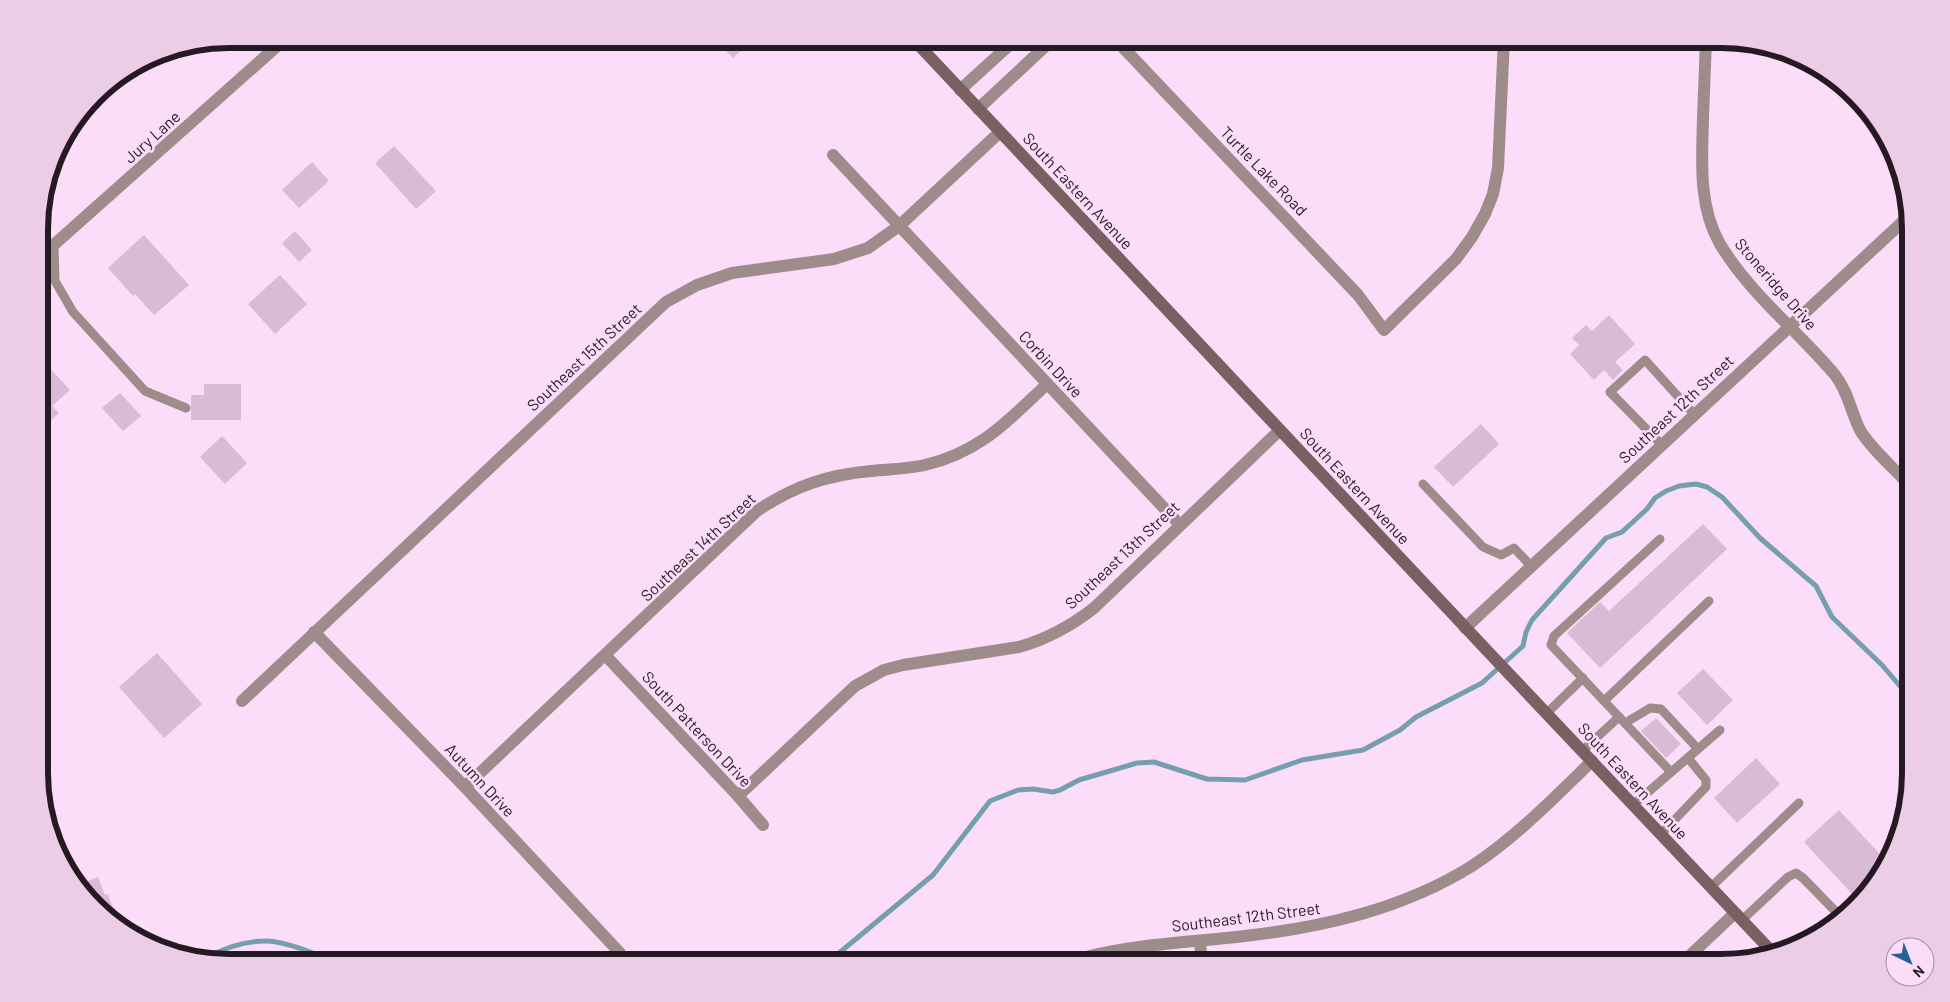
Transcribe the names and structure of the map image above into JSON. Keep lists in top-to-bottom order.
{
  "streets": {
    "main road": ["South Eastern Avenue"],
    "street": [
      "Jury Lane",
      "Turtle Lake Road",
      "Stoneridge Drive",
      "Southeast 15th Street",
      "Corbin Drive",
      "Southeast 12th Street",
      "Southeast 14th Street",
      "Southeast 13th Street",
      "South Patterson Drive",
      "Autumn Drive"
    ]
  },
  "crossings": [
    ["South Eastern Avenue", "Southeast 15th Street"],
    ["South Eastern Avenue", "Southeast 12th Street"],
    ["South Eastern Avenue", "Southeast 13th Street"],
    ["Stoneridge Drive", "Southeast 12th Street"],
    ["Southeast 15th Street", "Corbin Drive"],
    ["Southeast 15th Street", "Autumn Drive"],
    ["Corbin Drive", "Southeast 14th Street"],
    ["Corbin Drive", "Southeast 13th Street"],
    ["Southeast 14th Street", "South Patterson Drive"],
    ["Southeast 14th Street", "Autumn Drive"],
    ["Southeast 13th Street", "South Patterson Drive"]
  ],
  "north": "bottom right"
}
